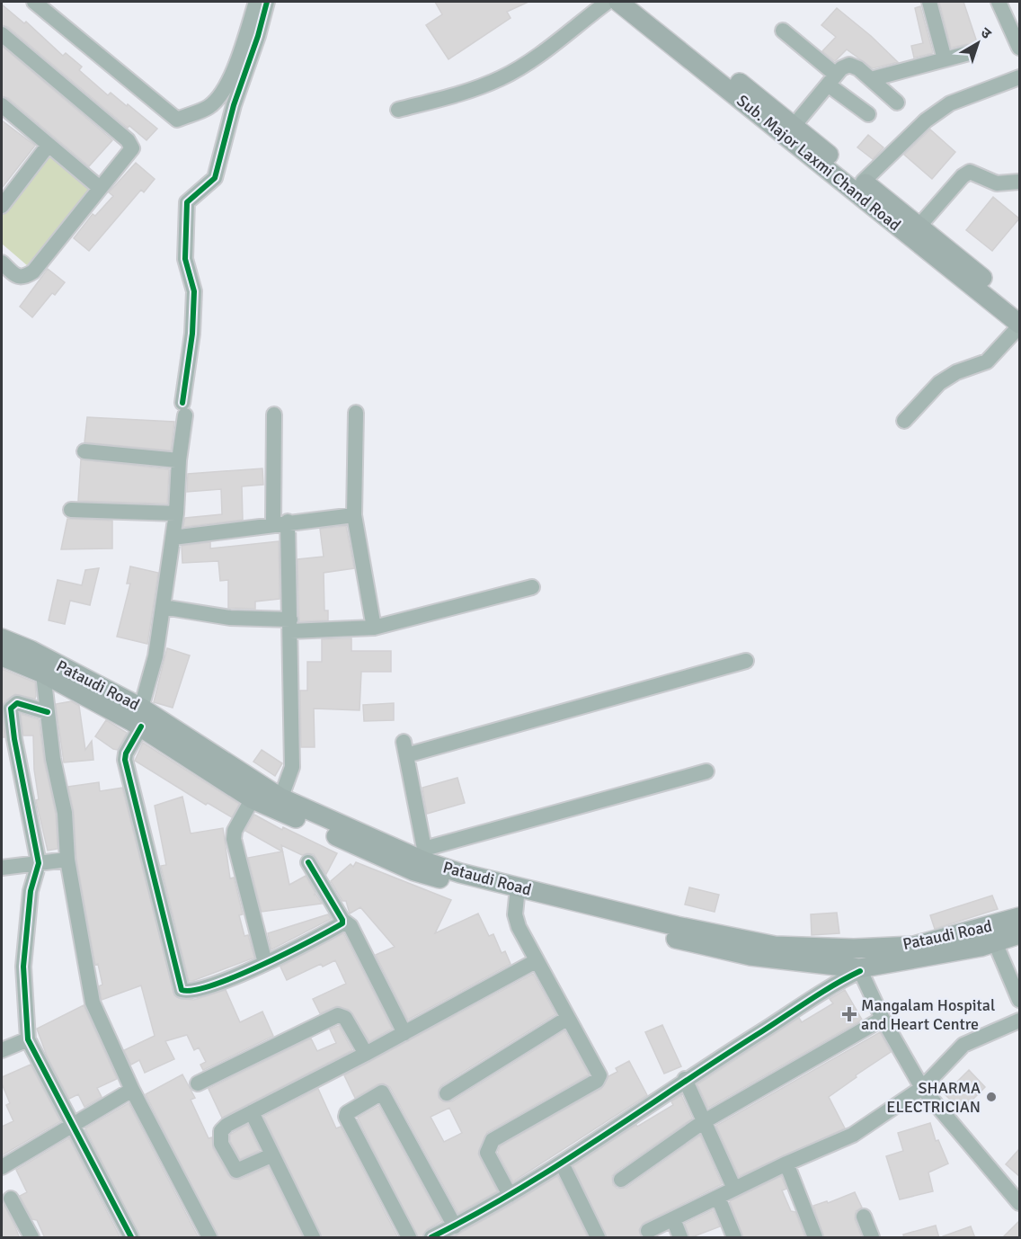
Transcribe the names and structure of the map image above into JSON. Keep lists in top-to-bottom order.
{
  "streets": {
    "main road": ["Sub. Major Laxmi Chand Road", "Pataudi Road"]
  },
  "places": {
    "health": ["Mangalam Hospital and Heart Centre"],
    "other": ["SHARMA ELECTRICIAN"]
  },
  "north": "top right"
}
